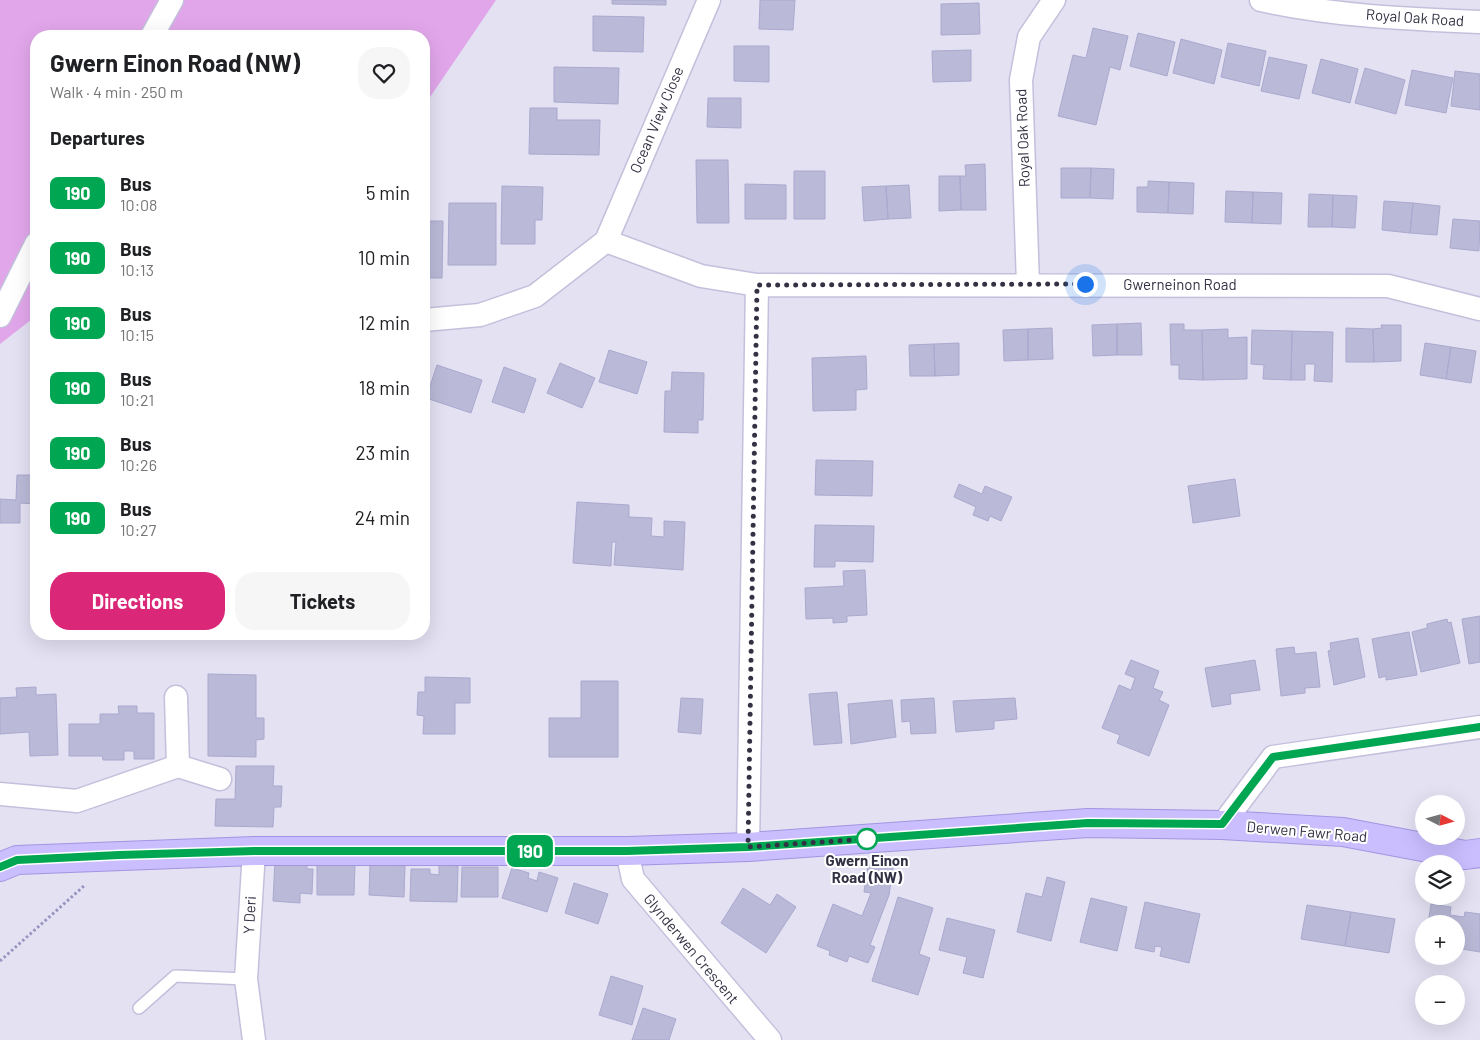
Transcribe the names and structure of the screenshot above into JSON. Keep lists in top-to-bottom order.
{
  "streets": {
    "main road": ["Derwen Fawr Road"],
    "street": [
      "Royal Oak Road",
      "Ocean View Close",
      "Gwerneinon Road",
      "Y Deri",
      "Glynderwen Crescent"
    ]
  },
  "crossings": [
    ["Royal Oak Road", "Gwerneinon Road"],
    ["Ocean View Close", "Gwerneinon Road"],
    ["Derwen Fawr Road", "Y Deri"],
    ["Derwen Fawr Road", "Glynderwen Crescent"]
  ],
  "places": ["Gwern Einon Road (NW)"],
  "lines": ["bus line 190"],
  "north": "right",
  "page": {
    "on_map": "190",
    "heading": [
      ["Gwern Einon Road (NW)", "Walk · 4 min · 250 m"],
      "Departures"
    ],
    "list": [
      {
        "mark": "190",
        "name": "Bus",
        "note": "10:08",
        "value": "5 min"
      },
      {
        "mark": "190",
        "name": "Bus",
        "note": "10:13",
        "value": "10 min"
      },
      {
        "mark": "190",
        "name": "Bus",
        "note": "10:15",
        "value": "12 min"
      },
      {
        "mark": "190",
        "name": "Bus",
        "note": "10:21",
        "value": "18 min"
      },
      {
        "mark": "190",
        "name": "Bus",
        "note": "10:26",
        "value": "23 min"
      },
      {
        "mark": "190",
        "name": "Bus",
        "note": "10:27",
        "value": "24 min"
      }
    ],
    "buttons": ["Directions", "Tickets"],
    "map_buttons": ["+", "−"]
  }
}
